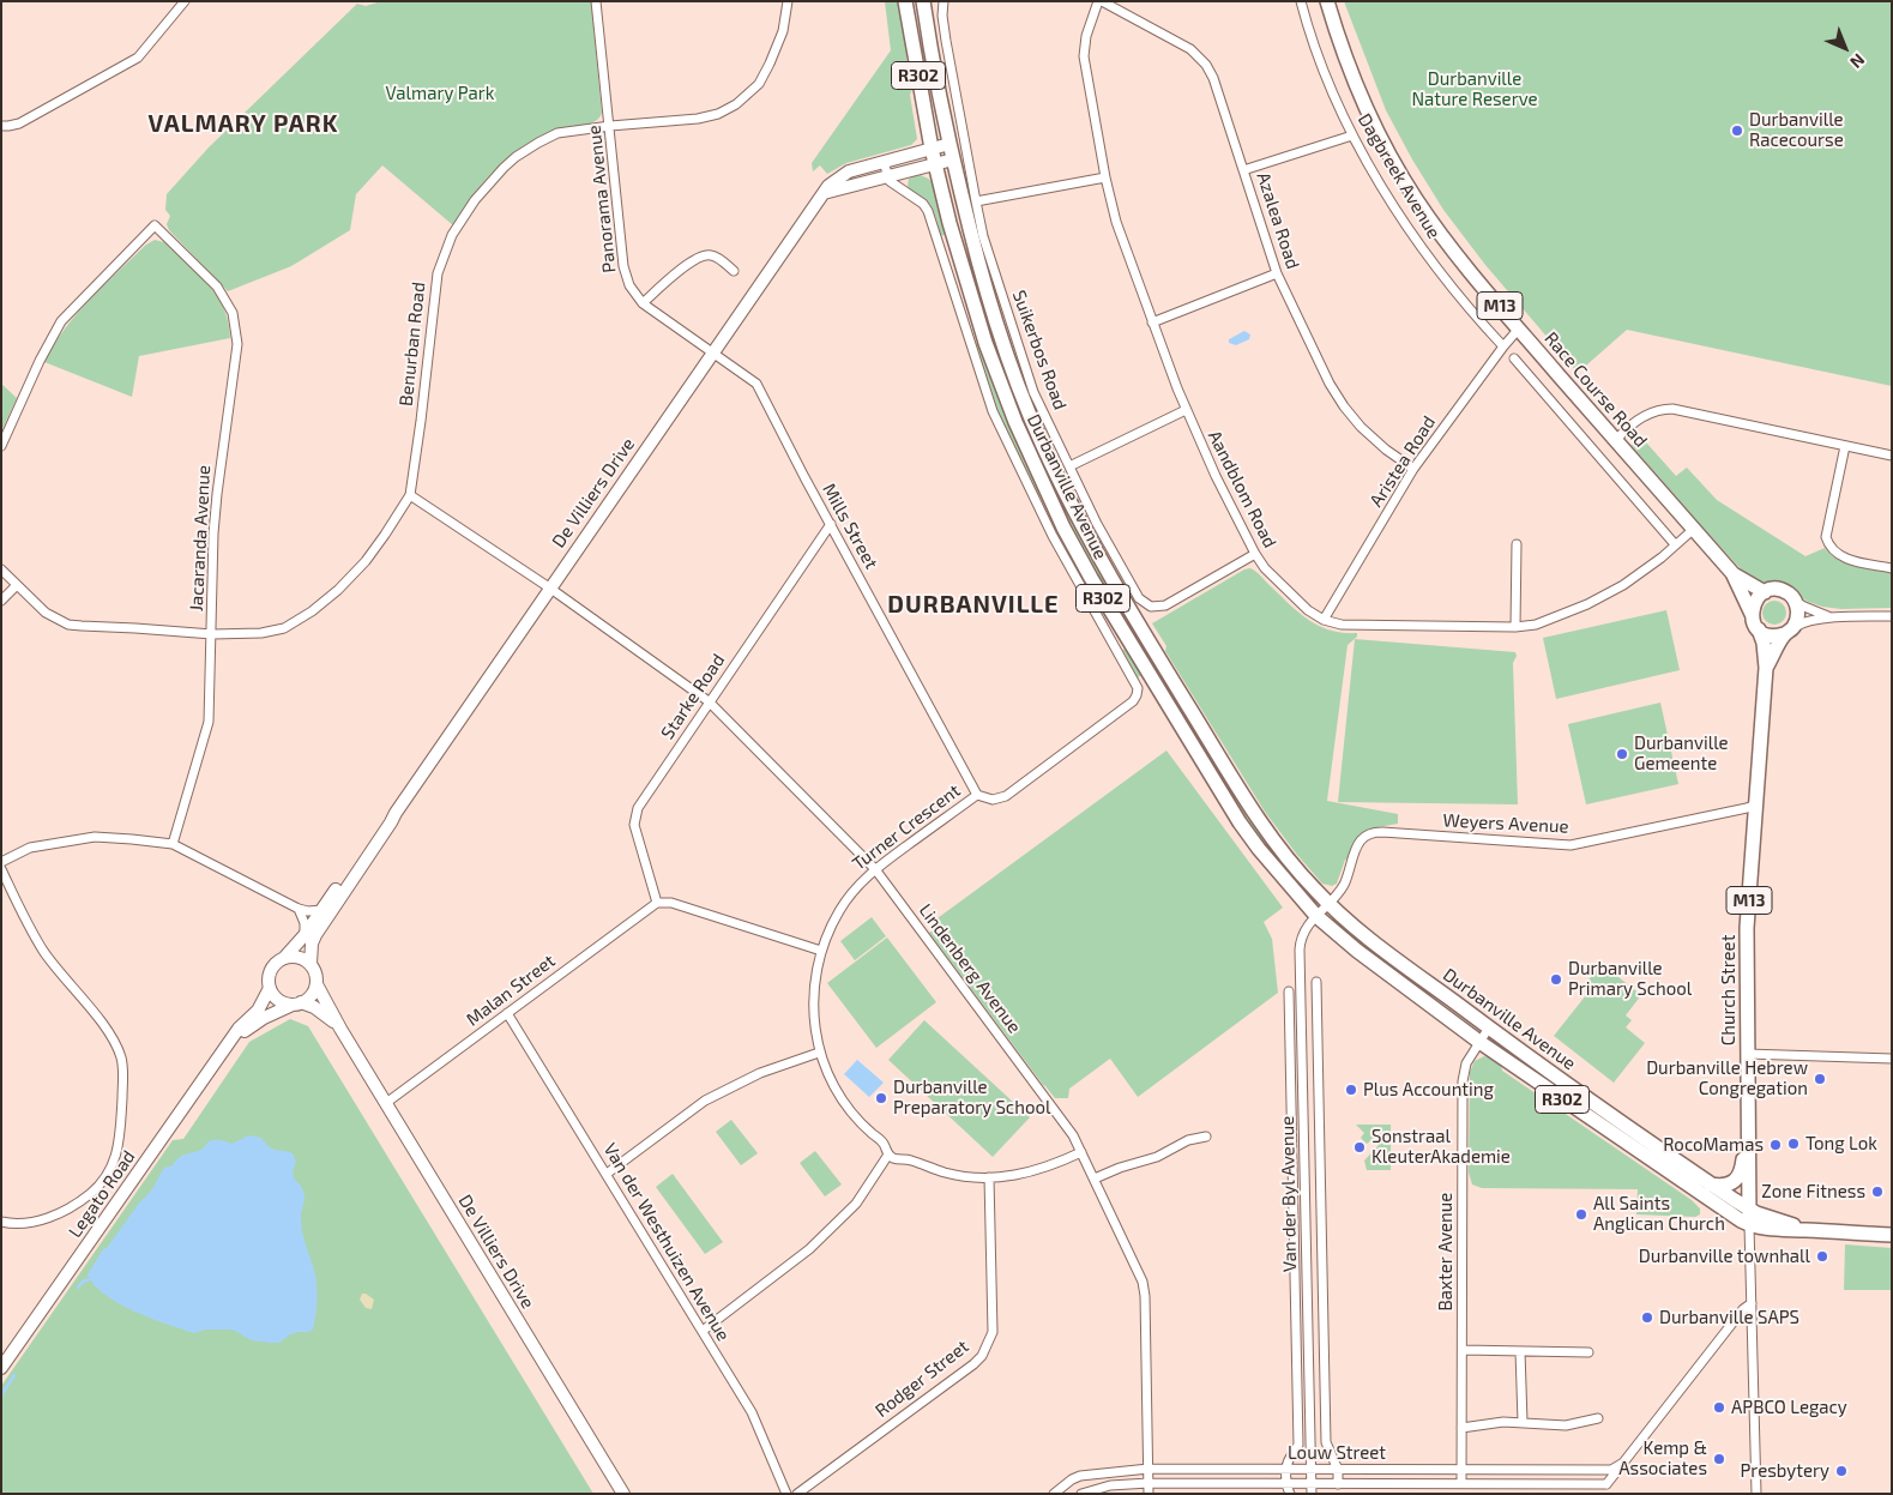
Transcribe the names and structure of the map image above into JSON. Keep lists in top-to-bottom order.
{
  "streets": {
    "main road": [
      "R302",
      "M13",
      "Race Course Road",
      "Durbanville Avenue",
      "Church Street"
    ],
    "street": [
      "Dagbreek Avenue",
      "Panorama Avenue",
      "Azalea Road",
      "Benurban Road",
      "Suikerbos Road",
      "Aristea Road",
      "Aandblom Road",
      "De Villiers Drive",
      "Mills Street",
      "Jacaranda Avenue",
      "Starke Road",
      "Weyers Avenue",
      "Turner Crescent",
      "Lindenberg Avenue",
      "Malan Street",
      "Legato Road",
      "Van der Byl Avenue",
      "Van der Westhuizen Avenue",
      "Baxter Avenue",
      "Rodger Street",
      "Louw Street"
    ]
  },
  "crossings": [
    ["R302", "Durbanville Avenue"],
    ["Dagbreek Avenue", "Aristea Road"],
    ["Panorama Avenue", "Benurban Road"],
    ["Panorama Avenue", "De Villiers Drive"],
    ["Panorama Avenue", "Mills Street"],
    ["Azalea Road", "Aristea Road"],
    ["Azalea Road", "Aandblom Road"],
    ["M13", "Race Course Road"],
    ["M13", "Church Street"],
    ["Suikerbos Road", "Aandblom Road"],
    ["Race Course Road", "Aristea Road"],
    ["Race Course Road", "Aandblom Road"],
    ["Race Course Road", "Church Street"],
    ["Aristea Road", "Aandblom Road"],
    ["Durbanville Avenue", "De Villiers Drive"],
    ["Durbanville Avenue", "Weyers Avenue"],
    ["Durbanville Avenue", "Church Street"],
    ["Durbanville Avenue", "Van der Byl Avenue"],
    ["Durbanville Avenue", "Baxter Avenue"],
    ["De Villiers Drive", "Mills Street"],
    ["De Villiers Drive", "Lindenberg Avenue"],
    ["De Villiers Drive", "Malan Street"],
    ["De Villiers Drive", "Legato Road"],
    ["Mills Street", "Starke Road"],
    ["Mills Street", "Turner Crescent"],
    ["Starke Road", "Lindenberg Avenue"],
    ["Starke Road", "Malan Street"],
    ["Weyers Avenue", "Church Street"],
    ["Weyers Avenue", "Van der Byl Avenue"],
    ["Turner Crescent", "Lindenberg Avenue"],
    ["Lindenberg Avenue", "Louw Street"],
    ["Malan Street", "Van der Westhuizen Avenue"],
    ["Van der Byl Avenue", "Louw Street"],
    ["Baxter Avenue", "Louw Street"]
  ],
  "districts": ["VALMARY PARK", "DURBANVILLE"],
  "parks": ["Durbanville Nature Reserve", "Valmary Park"],
  "places": [
    "Durbanville Racecourse",
    "Durbanville Gemeente",
    "Durbanville Primary School",
    "Durbanville Hebrew Congregation",
    "Plus Accounting",
    "Durbanville Preparatory School",
    "Tong Lok",
    "RocoMamas",
    "Sonstraal KleuterAkademie",
    "Zone Fitness",
    "All Saints Anglican Church",
    "Durbanville townhall",
    "Durbanville SAPS",
    "APBCO Legacy",
    "Kemp & Associates",
    "Presbytery"
  ],
  "north": "bottom right"
}
